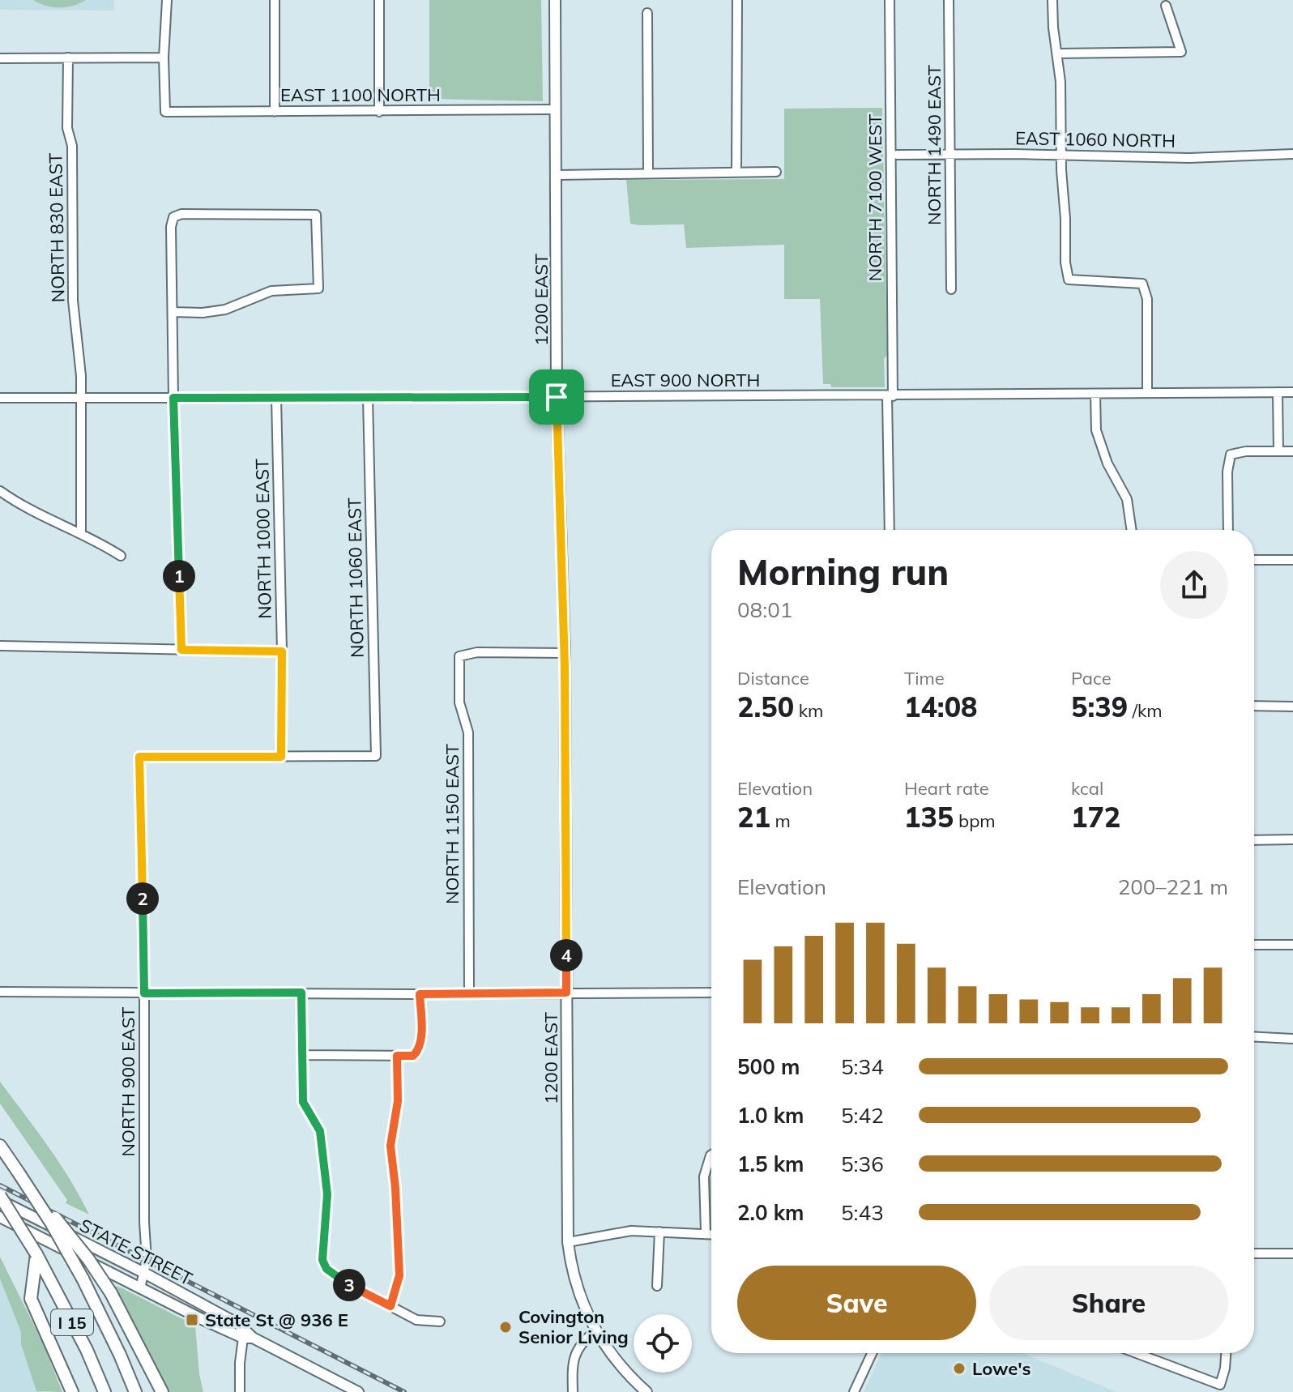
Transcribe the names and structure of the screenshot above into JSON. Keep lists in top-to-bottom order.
{
  "streets": {
    "highway": ["I 15"],
    "main road": ["1200 EAST", "STATE STREET"],
    "street": [
      "EAST 1100 NORTH",
      "EAST 1060 NORTH",
      "NORTH 1490 EAST",
      "NORTH 7100 WEST",
      "NORTH 830 EAST",
      "EAST 900 NORTH",
      "NORTH 1000 EAST",
      "NORTH 1060 EAST",
      "NORTH 1150 EAST",
      "NORTH 900 EAST"
    ]
  },
  "crossings": [
    ["EAST 1100 NORTH", "1200 EAST"],
    ["EAST 1060 NORTH", "NORTH 1490 EAST"],
    ["NORTH 7100 WEST", "EAST 900 NORTH"],
    ["NORTH 830 EAST", "EAST 900 NORTH"],
    ["1200 EAST", "EAST 900 NORTH"],
    ["1200 EAST", "NORTH 1150 EAST"],
    ["EAST 900 NORTH", "NORTH 1000 EAST"],
    ["EAST 900 NORTH", "NORTH 1060 EAST"],
    ["NORTH 1000 EAST", "NORTH 1060 EAST"],
    ["NORTH 1000 EAST", "NORTH 900 EAST"],
    ["NORTH 1060 EAST", "NORTH 900 EAST"],
    ["NORTH 900 EAST", "STATE STREET"],
    ["STATE STREET", "I 15"]
  ],
  "places": {
    "transit": ["State St @ 936 E"],
    "other": ["Covington Senior Living", "Lowe's"]
  },
  "page": {
    "heading": ["Morning run", "08:01"],
    "pins": [
      "1",
      "2",
      "4",
      "3"
    ],
    "stats": [
      ["Distance", "2.50 km"],
      ["Time", "14:08"],
      ["Pace", "5:39 /km"],
      ["Elevation", "21 m"],
      ["Heart rate", "135 bpm"],
      ["kcal", "172"]
    ],
    "chart": ["Elevation", "200–221 m"],
    "list": [
      {
        "name": "500 m",
        "note": "5:34"
      },
      {
        "name": "1.0 km",
        "note": "5:42"
      },
      {
        "name": "1.5 km",
        "note": "5:36"
      },
      {
        "name": "2.0 km",
        "note": "5:43"
      }
    ],
    "buttons": ["Save", "Share"]
  }
}
